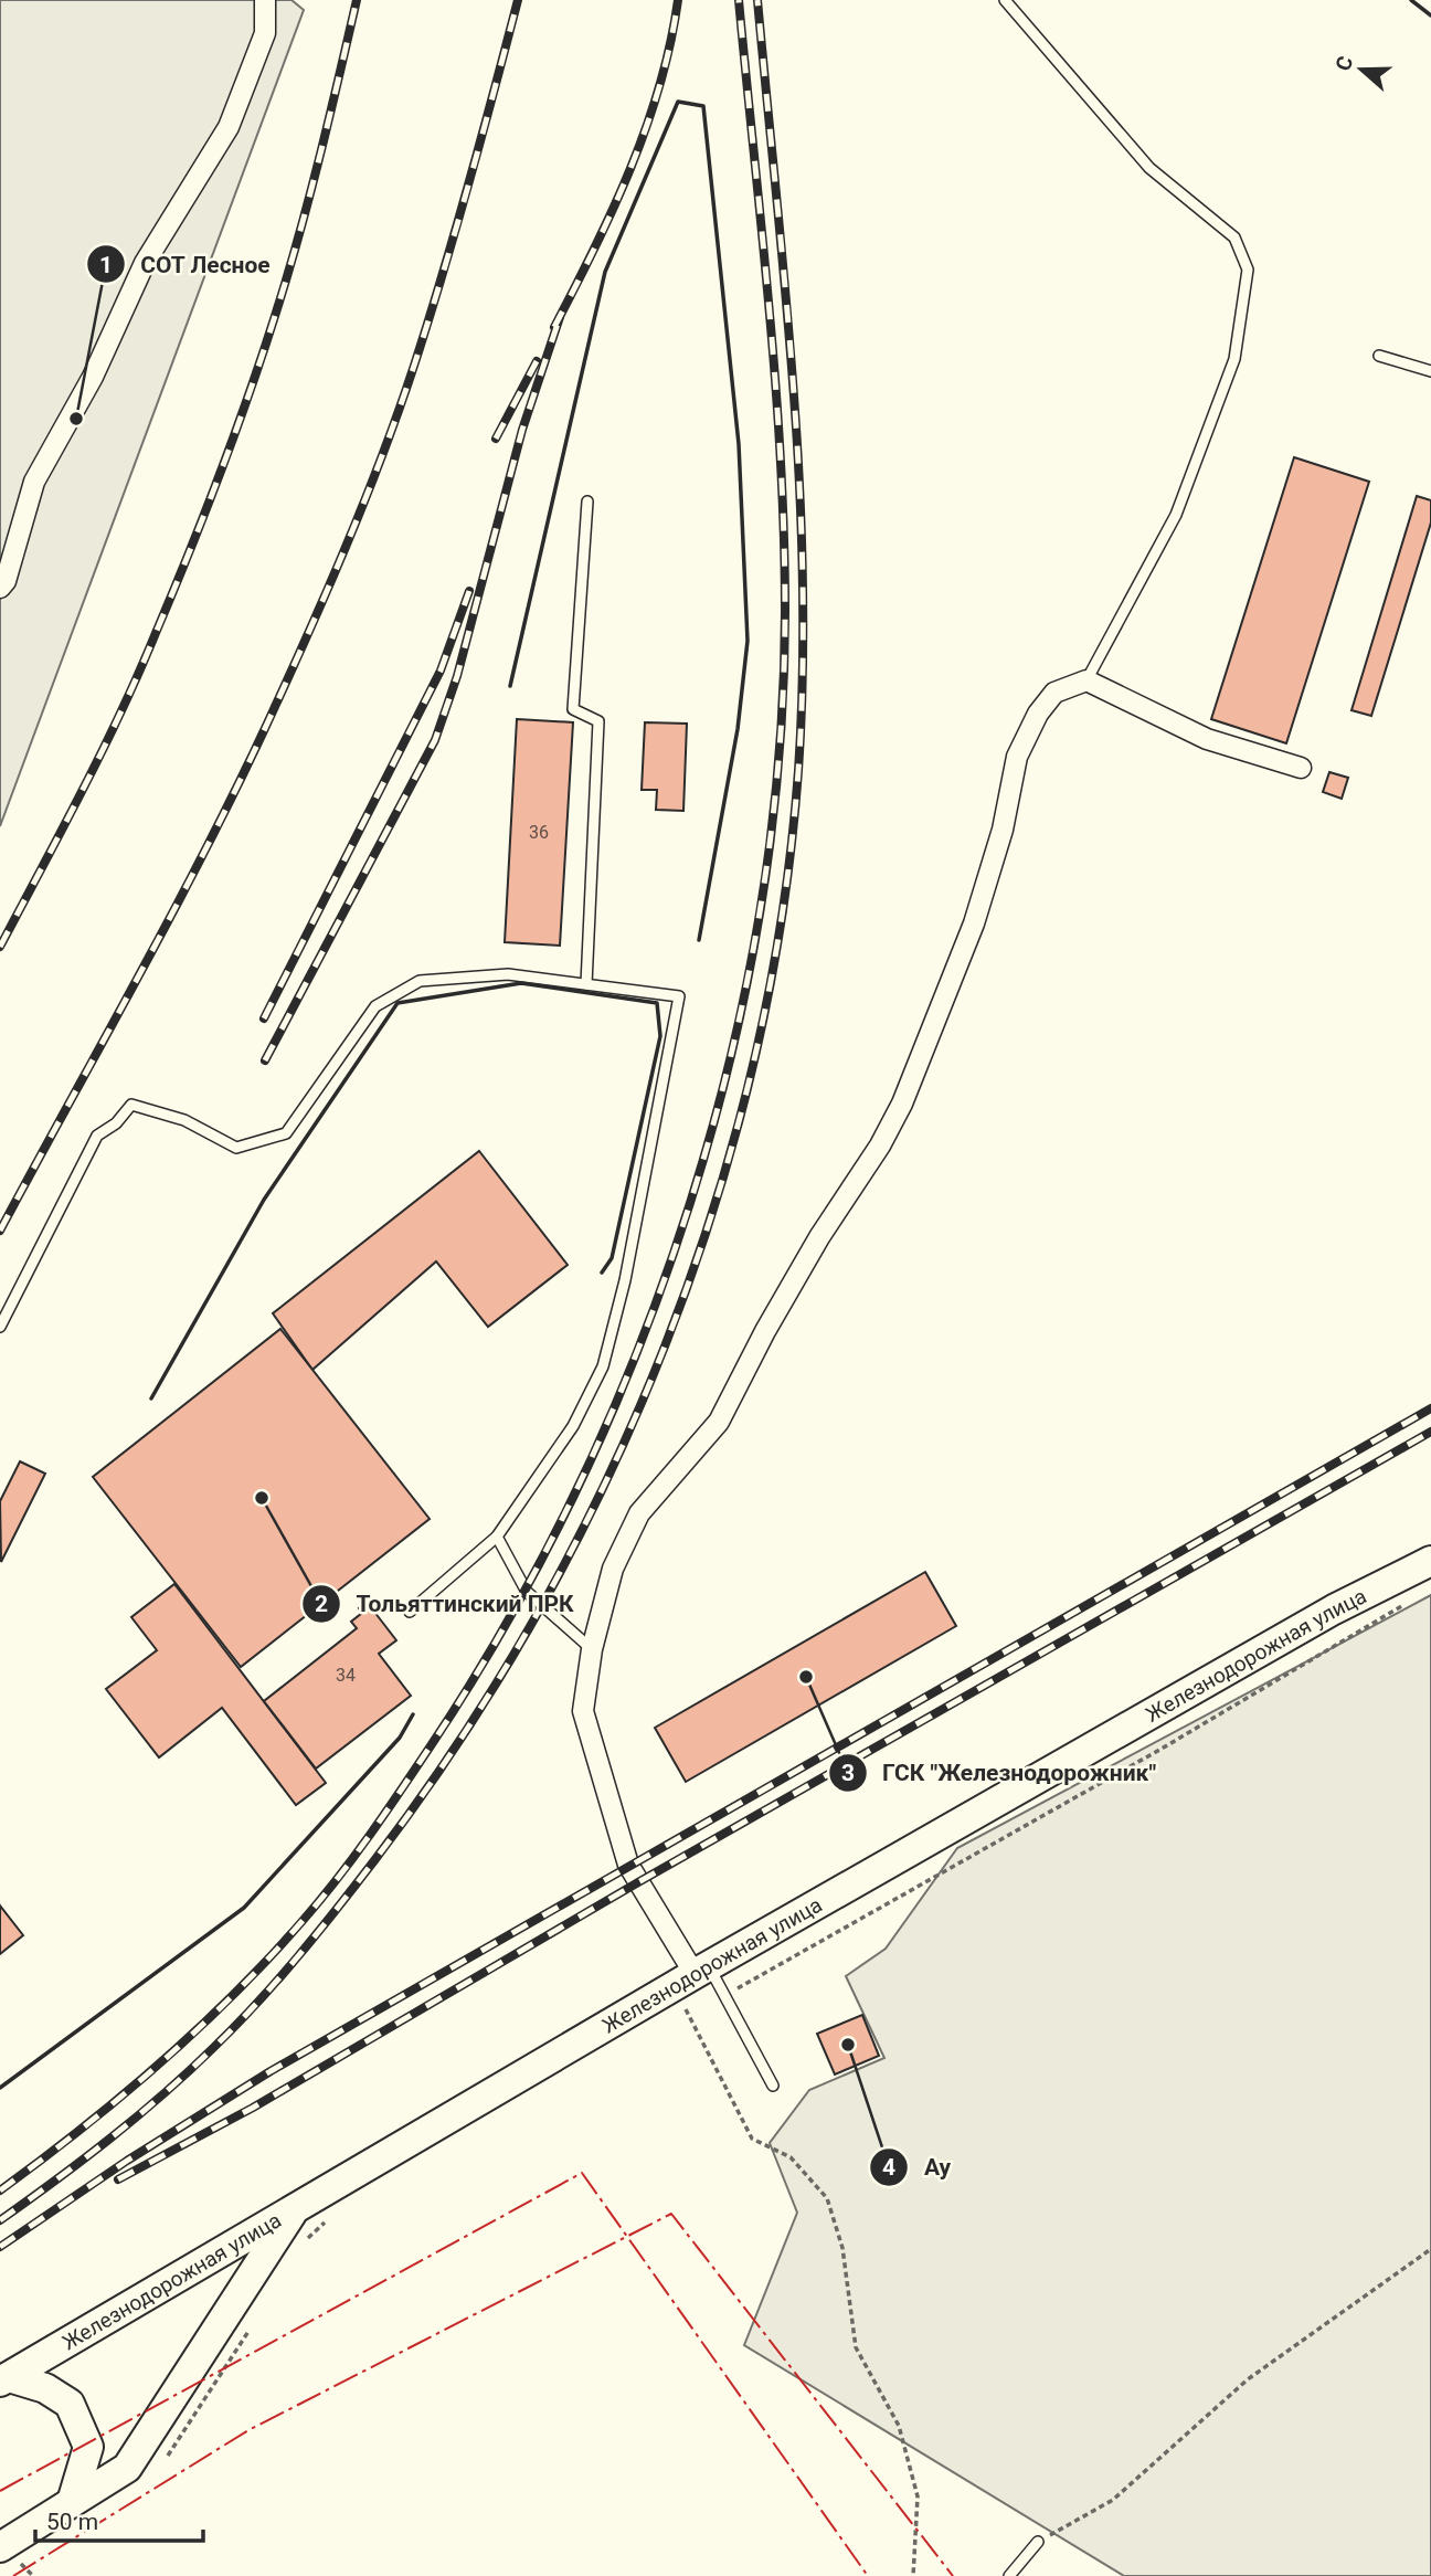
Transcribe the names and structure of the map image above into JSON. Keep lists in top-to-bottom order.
{
  "streets": {
    "main road": ["Железнодорожная улица"]
  },
  "places": [
    "СОТ Лесное",
    "Тольяттинский ПРК",
    "ГСК \"Железнодорожник\"",
    "Ау"
  ],
  "house_numbers": ["36", "34"],
  "scale_bar": "50 m",
  "north": "left"
}
